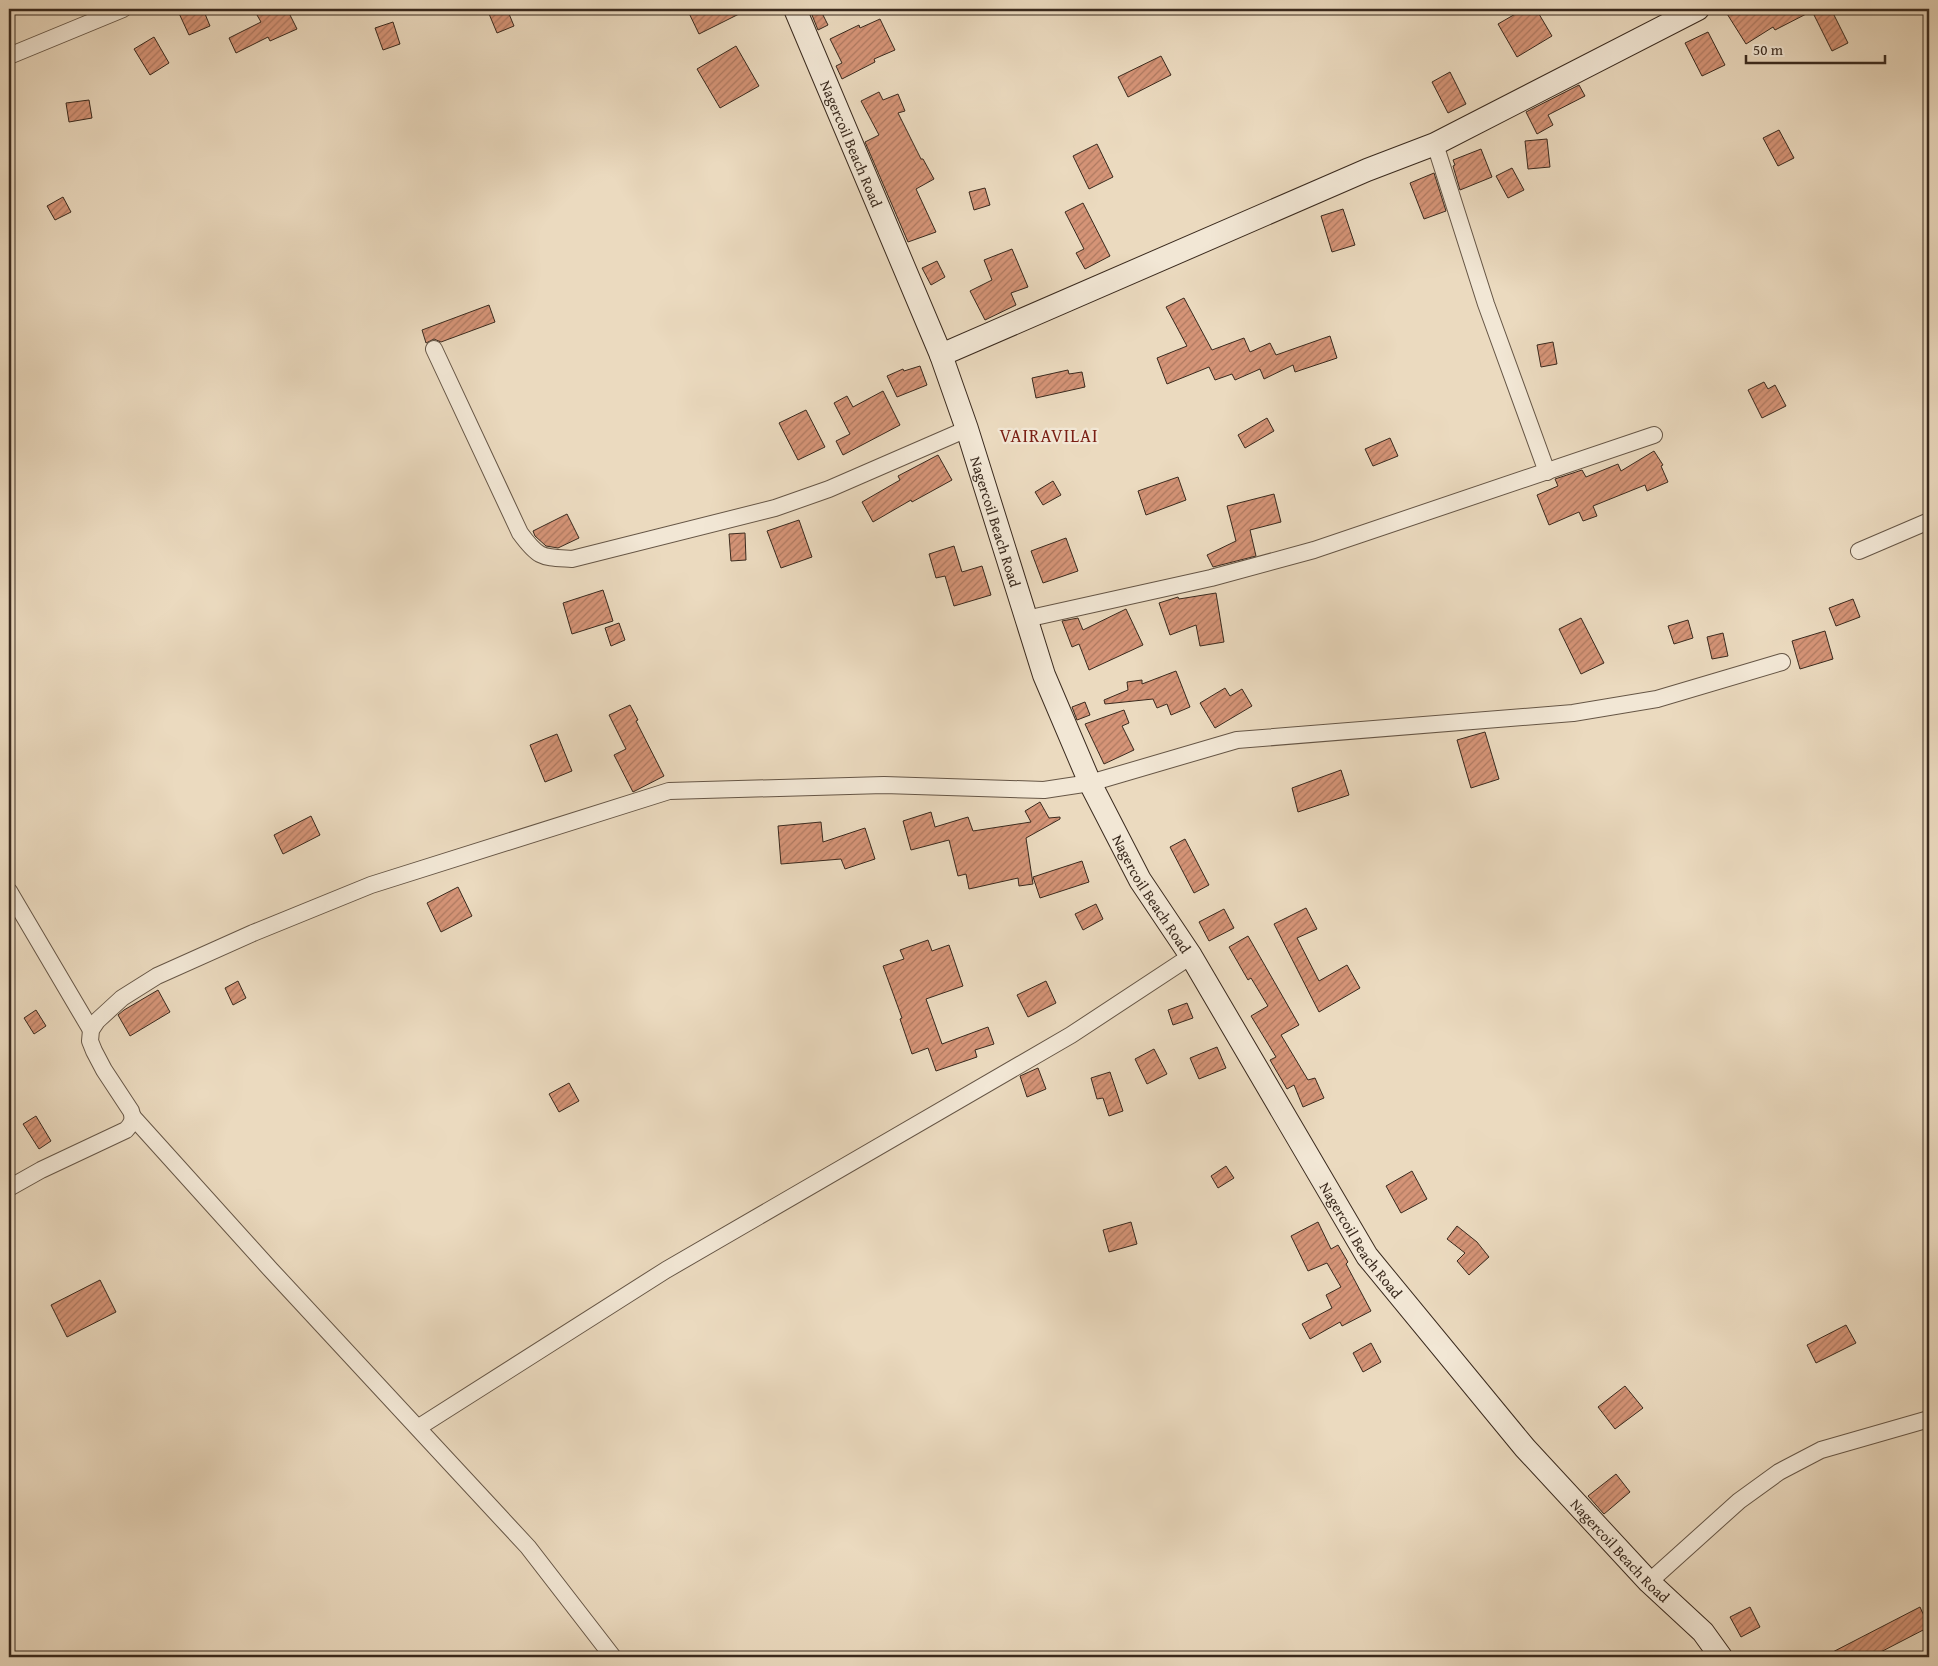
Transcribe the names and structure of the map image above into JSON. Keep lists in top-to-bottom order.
{
  "streets": {
    "main road": ["Nagercoil Beach Road"]
  },
  "districts": ["VAIRAVILAI"],
  "scale_bar": "50 m"
}
